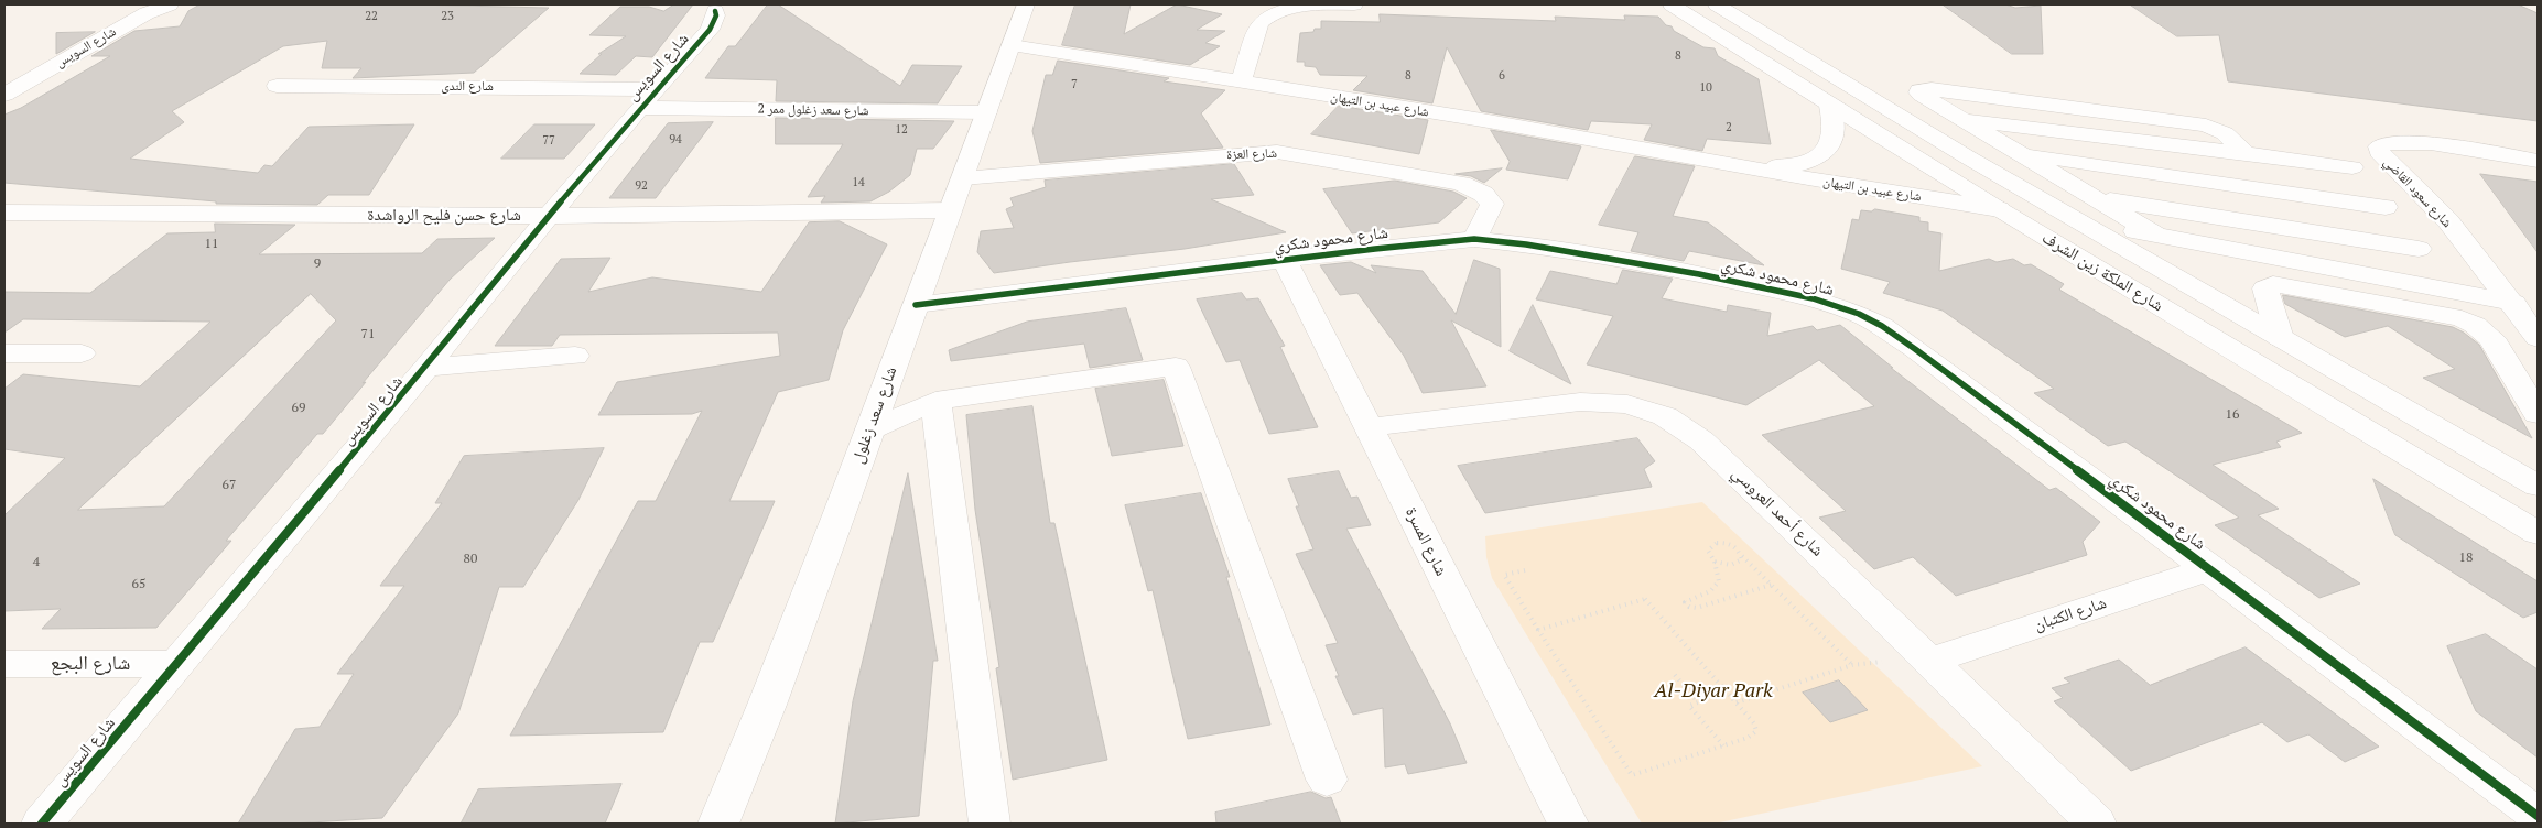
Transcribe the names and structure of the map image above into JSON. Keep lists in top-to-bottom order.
{
  "streets": {
    "street": [
      "شارع السويس",
      "شارع الندى",
      "شارع عبيد بن التيهان",
      "شارع سعد زغلول ممر 2",
      "شارع العزة",
      "شارع سعود القاضي",
      "شارع حسن فليح الرواشدة",
      "شارع محمود شكري",
      "شارع الملكة زين الشرف",
      "شارع سعد زغلول",
      "شارع أحمد العروسي",
      "شارع المسرة",
      "شارع الكثبان",
      "شارع البجع"
    ]
  },
  "crossings": [
    ["شارع السويس", "شارع الندى"],
    ["شارع السويس", "شارع سعد زغلول ممر 2"],
    ["شارع السويس", "شارع حسن فليح الرواشدة"],
    ["شارع السويس", "شارع البجع"],
    ["شارع الندى", "شارع سعد زغلول ممر 2"],
    ["شارع عبيد بن التيهان", "شارع الملكة زين الشرف"],
    ["شارع عبيد بن التيهان", "شارع سعد زغلول"],
    ["شارع سعد زغلول ممر 2", "شارع سعد زغلول"],
    ["شارع العزة", "شارع محمود شكري"],
    ["شارع العزة", "شارع سعد زغلول"],
    ["شارع حسن فليح الرواشدة", "شارع سعد زغلول"],
    ["شارع محمود شكري", "شارع سعد زغلول"],
    ["شارع محمود شكري", "شارع المسرة"],
    ["شارع محمود شكري", "شارع الكثبان"],
    ["شارع أحمد العروسي", "شارع المسرة"],
    ["شارع أحمد العروسي", "شارع الكثبان"]
  ],
  "parks": ["Al-Diyar Park"],
  "house_numbers": [
    "22",
    "23",
    "8",
    "8",
    "6",
    "7",
    "10",
    "2",
    "12",
    "94",
    "77",
    "14",
    "92",
    "11",
    "9",
    "71",
    "69",
    "16",
    "67",
    "18",
    "80",
    "4",
    "65"
  ]
}
